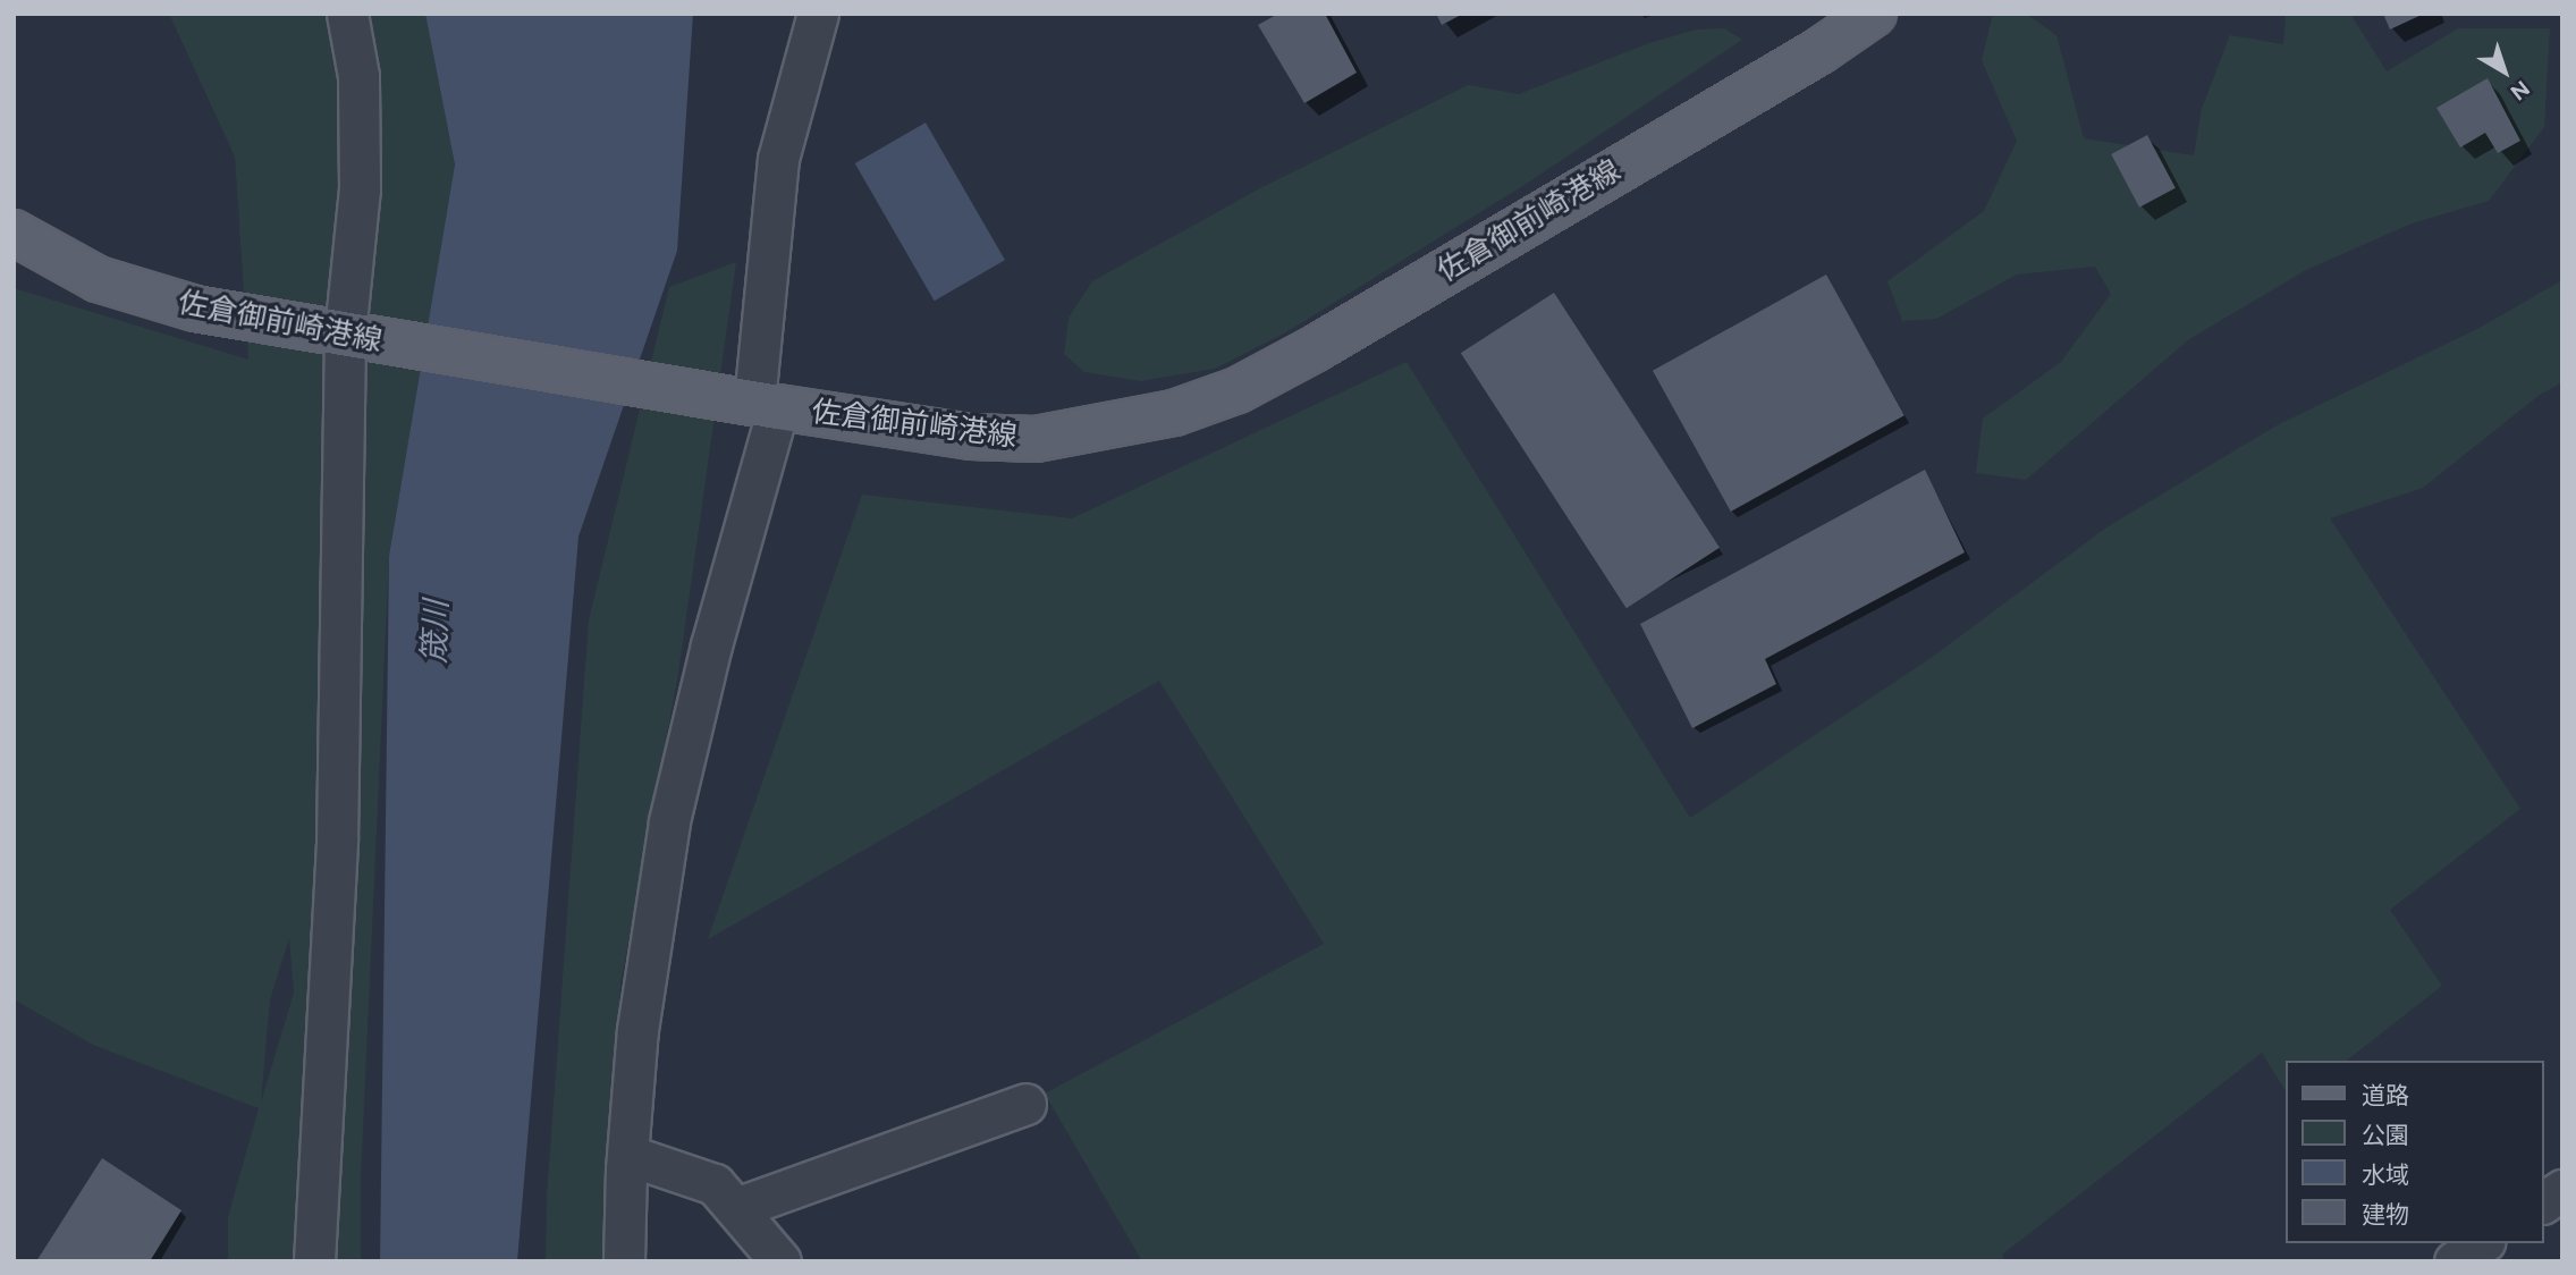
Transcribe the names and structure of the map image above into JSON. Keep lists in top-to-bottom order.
{
  "streets": {
    "main road": ["佐倉御前崎港線"]
  },
  "water": ["筬川"],
  "legend": [
    "道路",
    "公園",
    "水域",
    "建物"
  ],
  "north": "bottom right"
}
